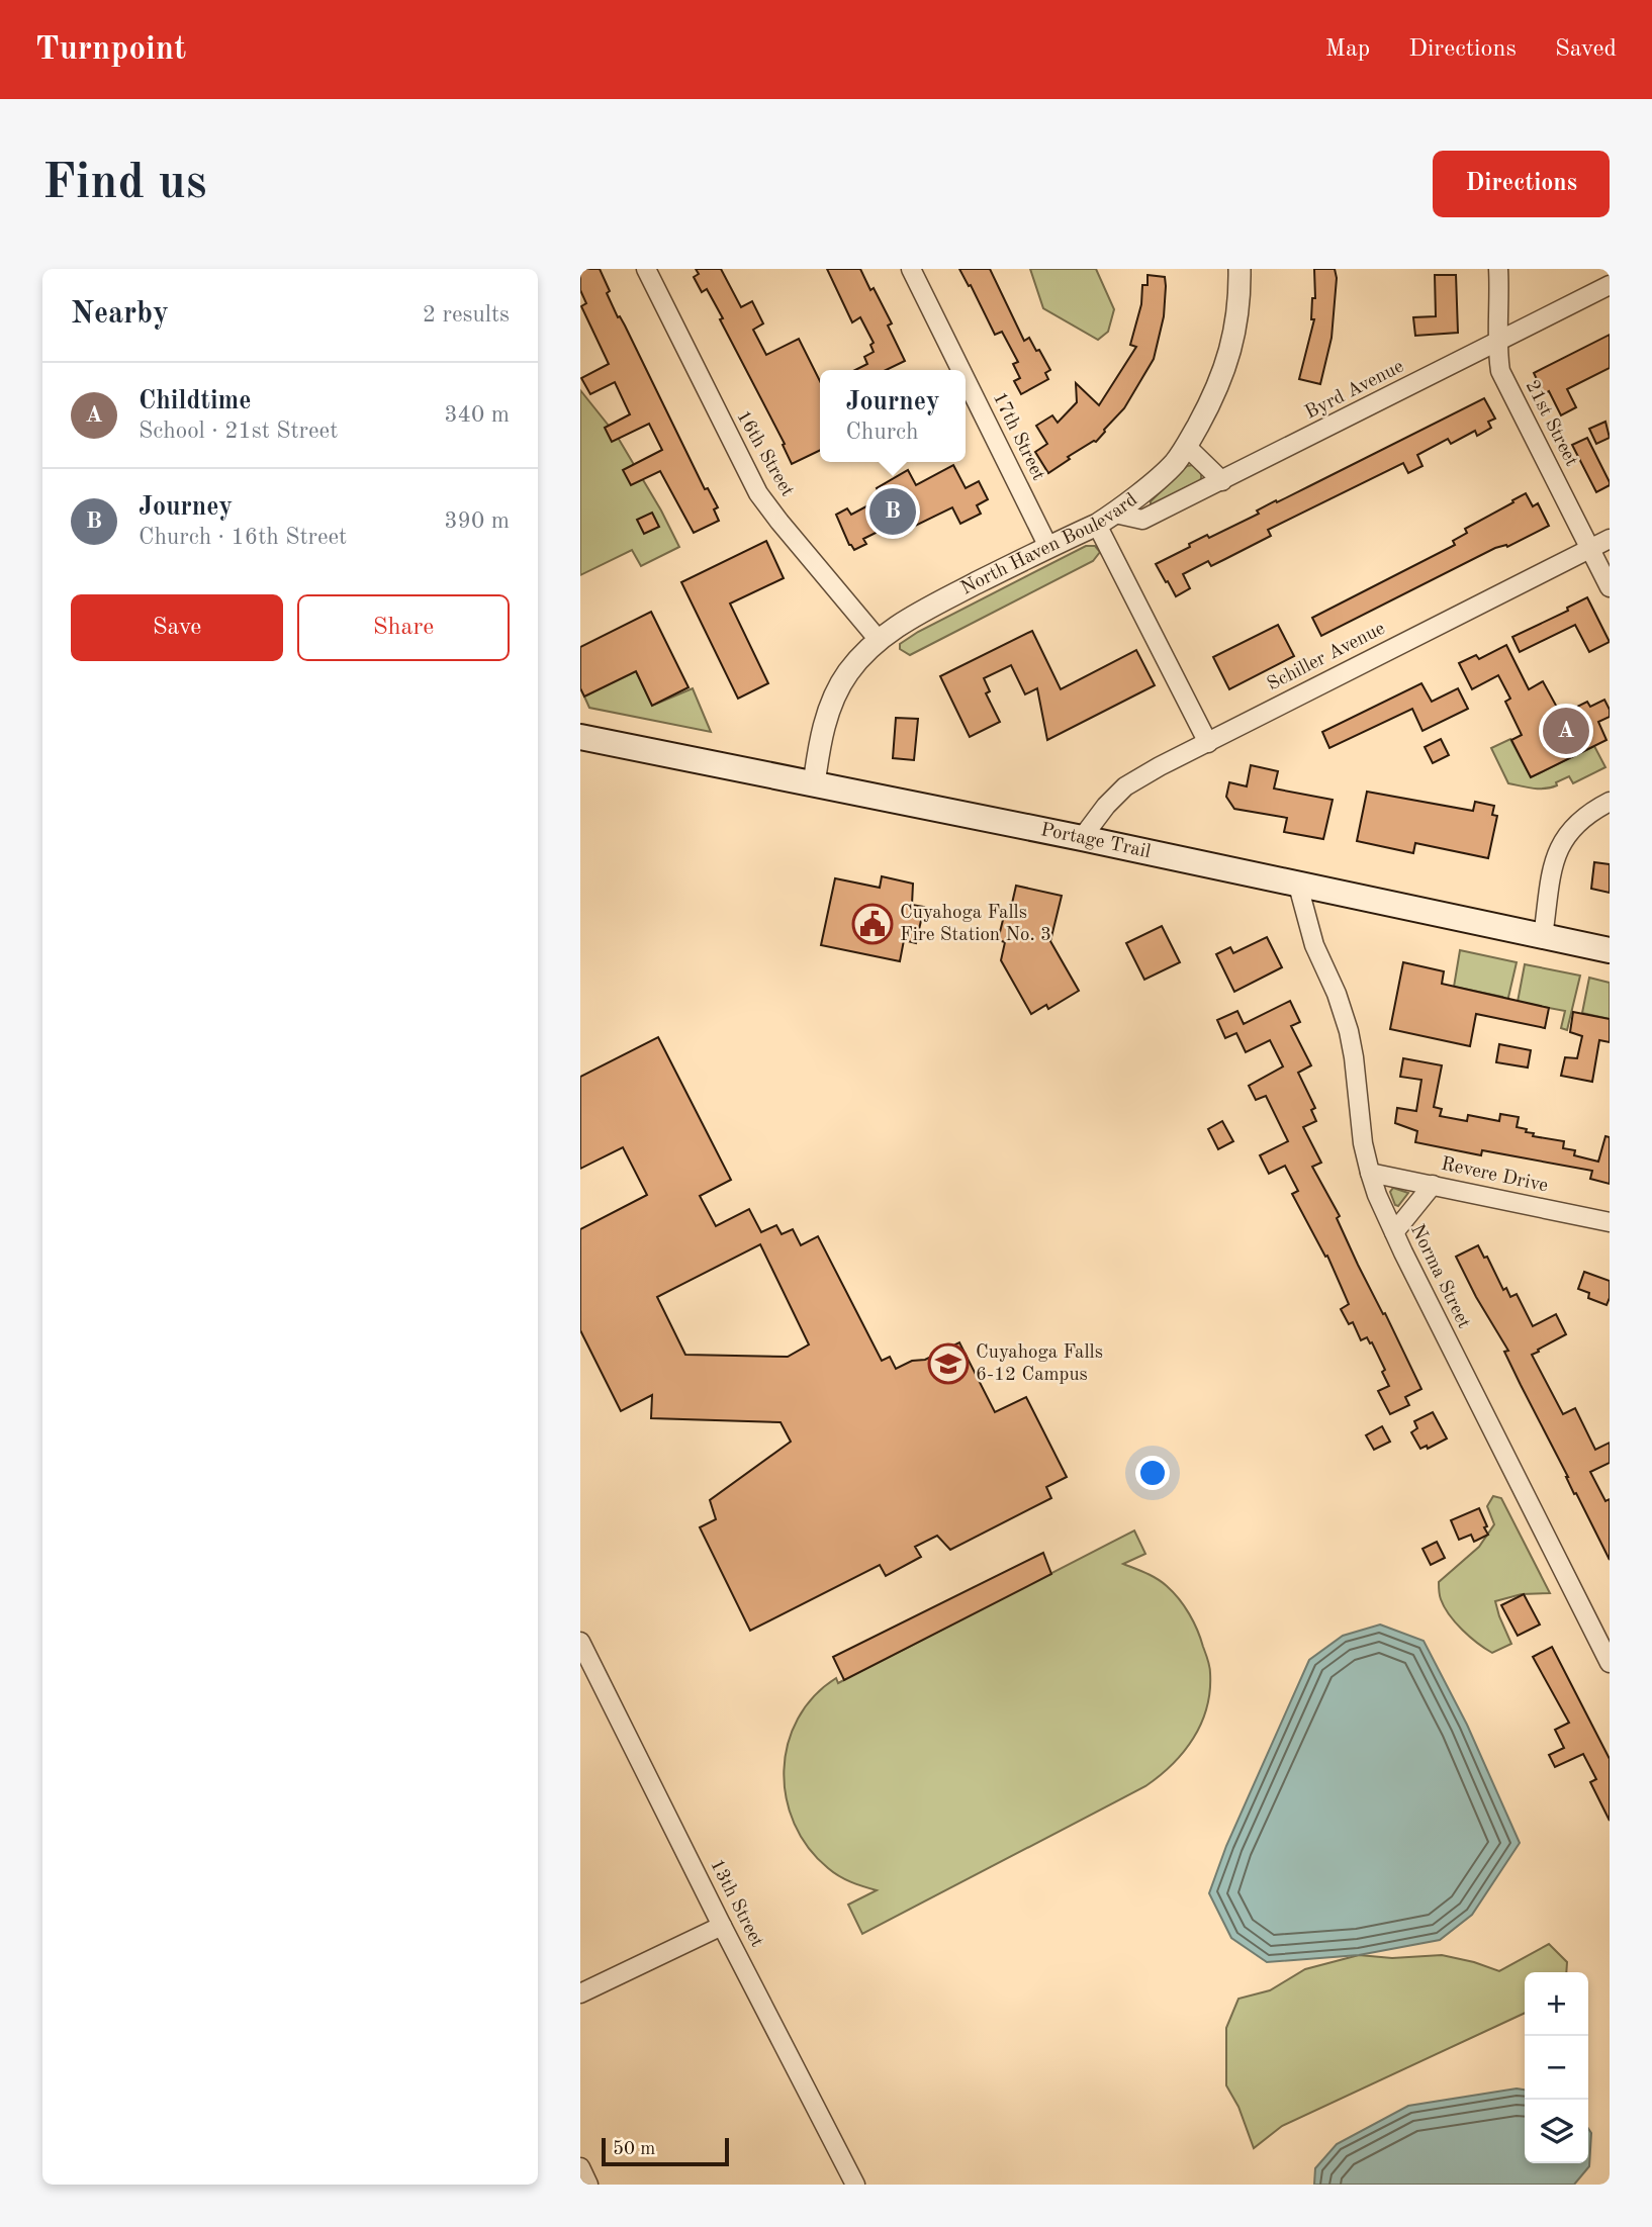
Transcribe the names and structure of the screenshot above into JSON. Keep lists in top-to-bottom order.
{
  "streets": {
    "main road": ["Portage Trail"],
    "street": [
      "Byrd Avenue",
      "21st Street",
      "17th Street",
      "16th Street",
      "North Haven Boulevard",
      "Schiller Avenue",
      "Revere Drive",
      "Norma Street",
      "13th Street"
    ]
  },
  "crossings": [
    ["Byrd Avenue", "21st Street"],
    ["Byrd Avenue", "North Haven Boulevard"],
    ["21st Street", "Schiller Avenue"],
    ["17th Street", "North Haven Boulevard"],
    ["16th Street", "North Haven Boulevard"],
    ["North Haven Boulevard", "Portage Trail"],
    ["Schiller Avenue", "Portage Trail"],
    ["Portage Trail", "Norma Street"],
    ["Revere Drive", "Norma Street"]
  ],
  "places": {
    "public building": ["Cuyahoga Falls Fire Station No. 3"],
    "school or university": ["Cuyahoga Falls 6-12 Campus"]
  },
  "scale_bar": "50 m",
  "page": {
    "header": "Turnpoint",
    "nav": ["Map", "Directions", "Saved"],
    "buttons": [
      "Directions",
      ["Save", "Share"]
    ],
    "title": "Find us",
    "heading": ["Nearby", "2 results"],
    "list": [
      {
        "mark": "A",
        "name": "Childtime",
        "note": "School · 21st Street",
        "value": "340 m"
      },
      {
        "mark": "B",
        "name": "Journey",
        "note": "Church · 16th Street",
        "value": "390 m"
      }
    ],
    "popup": ["Journey", "Church"],
    "pins": ["B", "A"],
    "map_buttons": ["+", "−"],
    "scale": "50 m"
  }
}
